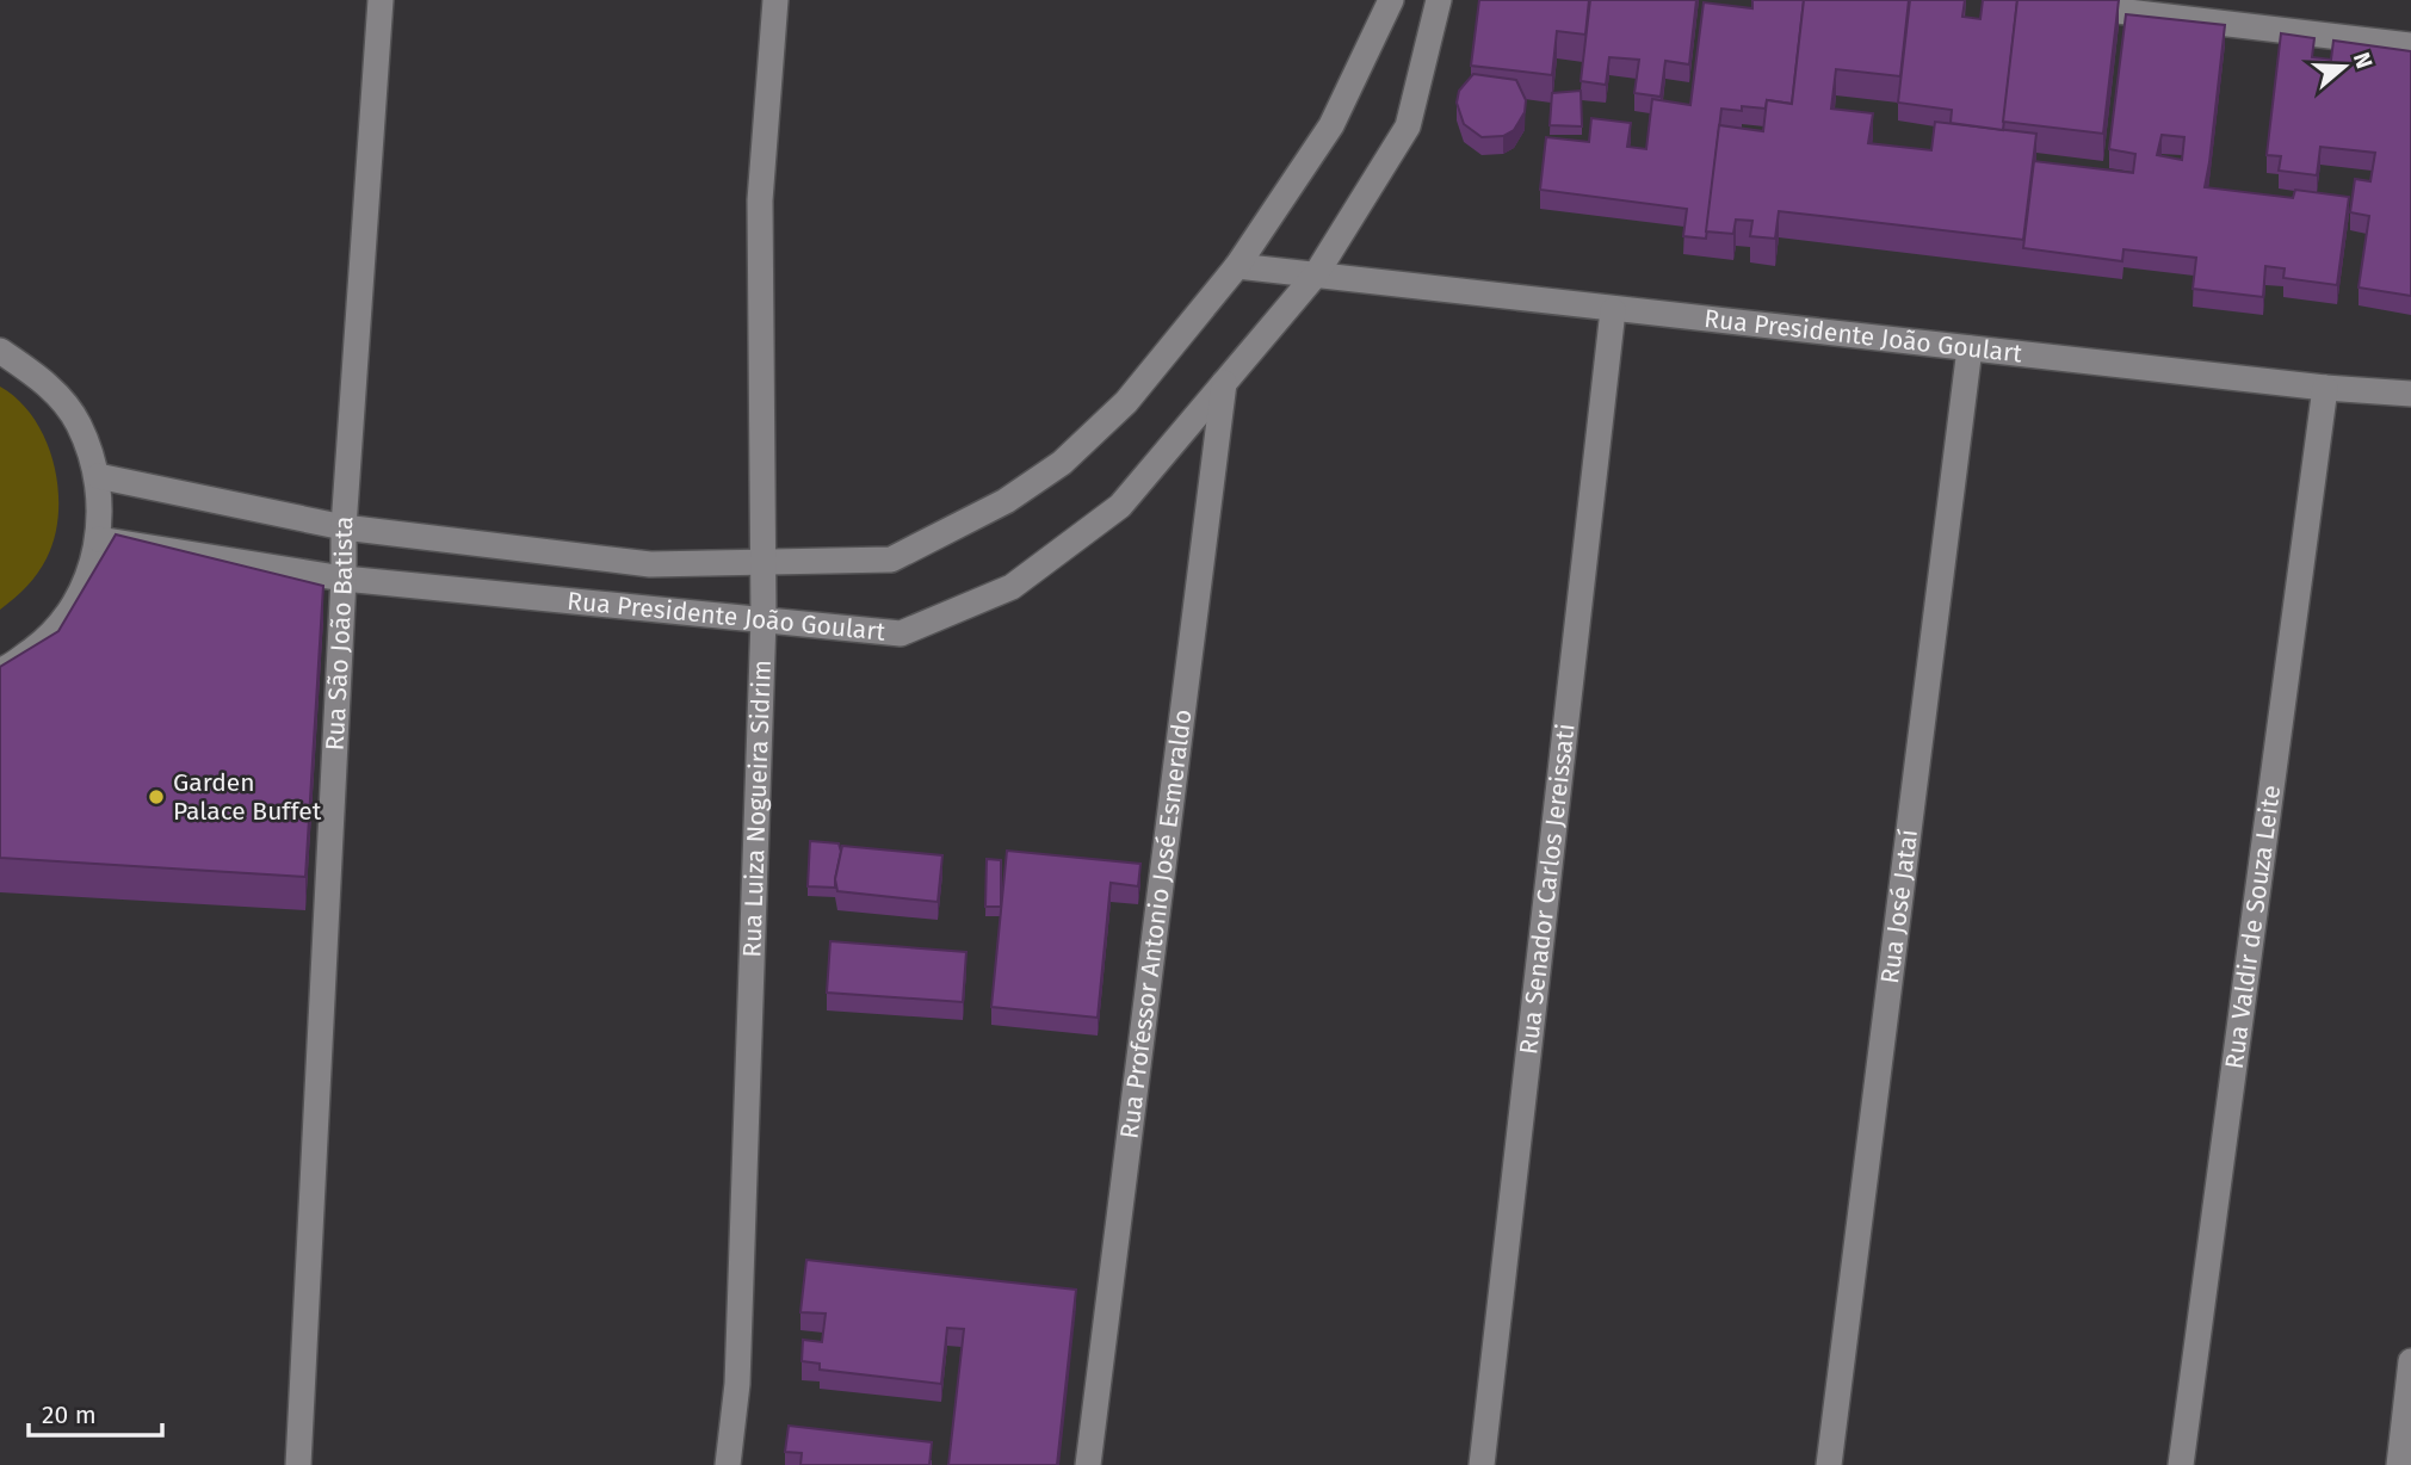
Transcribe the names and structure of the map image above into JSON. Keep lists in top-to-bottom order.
{
  "streets": {
    "street": [
      "Rua Presidente João Goulart",
      "Rua São João Batista",
      "Rua Luiza Nogueira Sidrim",
      "Rua Senador Carlos Jereissati",
      "Rua José Jataí",
      "Rua Professor Antonio José Esmeraldo",
      "Rua Valdir de Souza Leite"
    ]
  },
  "crossings": [
    ["Rua Presidente João Goulart", "Rua São João Batista"],
    ["Rua Presidente João Goulart", "Rua Luiza Nogueira Sidrim"],
    ["Rua Presidente João Goulart", "Rua Senador Carlos Jereissati"],
    ["Rua Presidente João Goulart", "Rua José Jataí"],
    ["Rua Presidente João Goulart", "Rua Professor Antonio José Esmeraldo"],
    ["Rua Presidente João Goulart", "Rua Valdir de Souza Leite"]
  ],
  "places": ["Garden Palace Buffet"],
  "scale_bar": "20 m",
  "north": "right"
}
